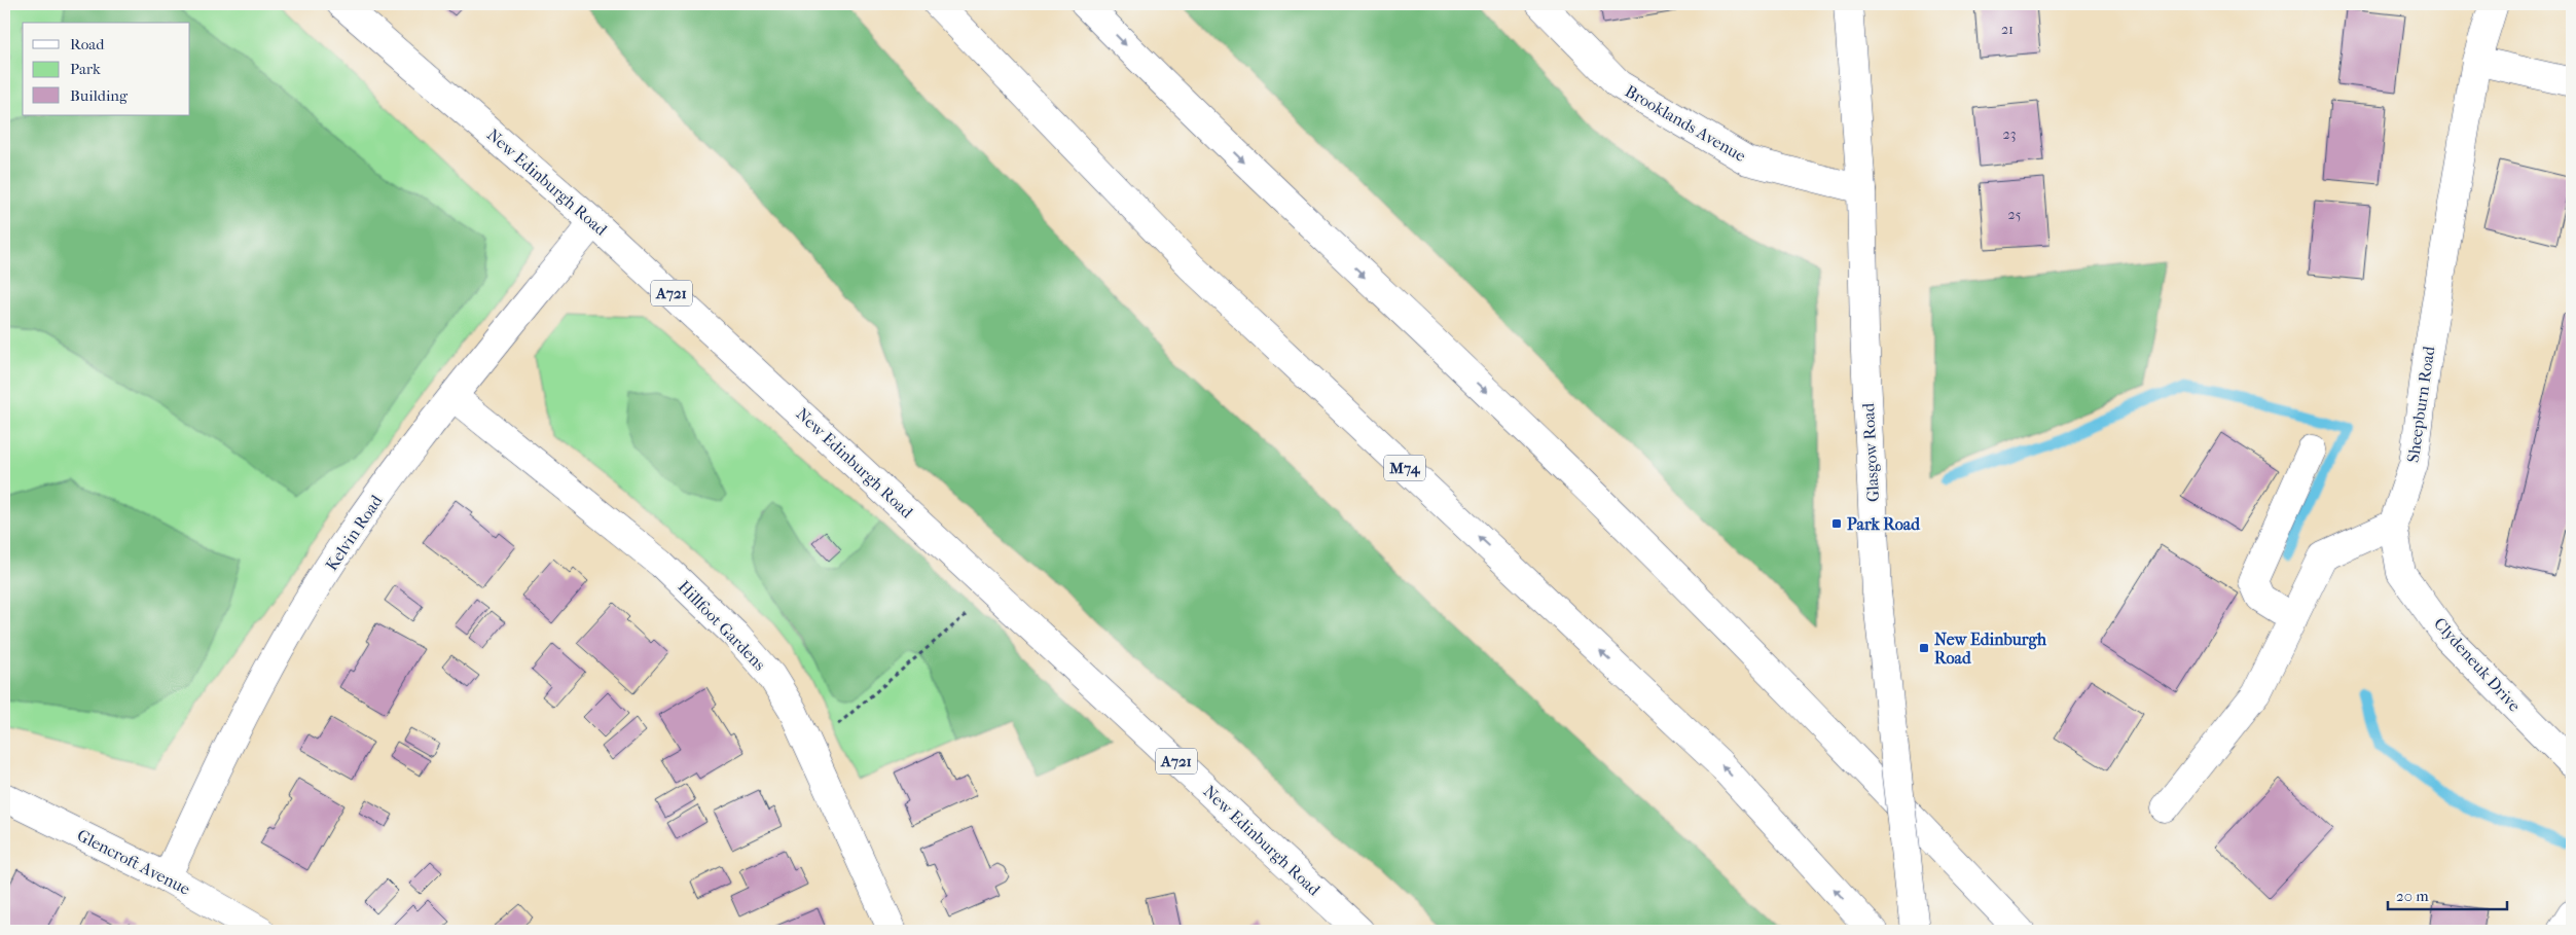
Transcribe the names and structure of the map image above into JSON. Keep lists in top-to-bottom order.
{
  "streets": {
    "main road": [
      "Brooklands Avenue",
      "New Edinburgh Road",
      "A721",
      "Sheepburn Road",
      "Glasgow Road",
      "M74",
      "Kelvin Road",
      "Hillfoot Gardens",
      "Clydeneuk Drive",
      "Glencroft Avenue"
    ]
  },
  "crossings": [
    ["Brooklands Avenue", "Glasgow Road"],
    ["New Edinburgh Road", "Kelvin Road"],
    ["Sheepburn Road", "Clydeneuk Drive"],
    ["Kelvin Road", "Hillfoot Gardens"],
    ["Kelvin Road", "Glencroft Avenue"]
  ],
  "places": {
    "transit": ["Park Road", "New Edinburgh Road"]
  },
  "house_numbers": ["21", "23", "25"],
  "legend": ["Road", "Park", "Building"],
  "scale_bar": "20 m"
}
